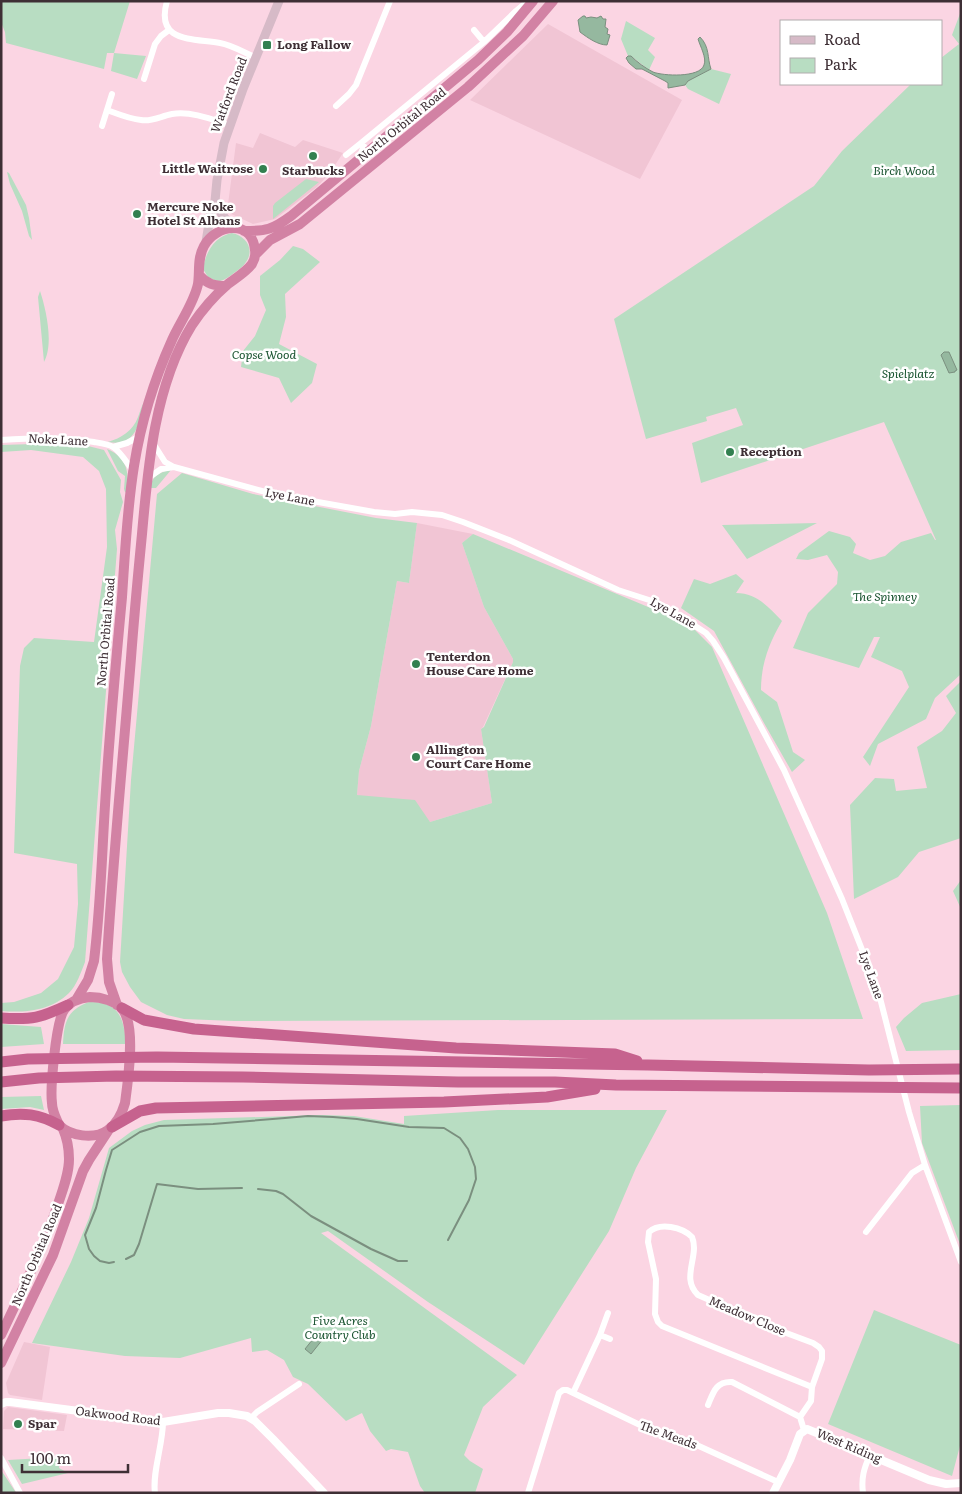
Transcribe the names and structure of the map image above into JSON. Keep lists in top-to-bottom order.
{
  "streets": {
    "highway": ["North Orbital Road"],
    "main road": ["Watford Road"],
    "street": [
      "Noke Lane",
      "Lye Lane",
      "Meadow Close",
      "Oakwood Road",
      "The Meads",
      "West Riding"
    ]
  },
  "crossings": [
    ["Watford Road", "North Orbital Road"],
    ["The Meads", "West Riding"]
  ],
  "parks": [
    "Birch Wood",
    "Copse Wood",
    "Spielplatz",
    "The Spinney",
    "Five Acres Country Club"
  ],
  "places": {
    "transit": ["Long Fallow"],
    "other": [
      "Starbucks",
      "Little Waitrose",
      "Mercure Noke Hotel St Albans",
      "Reception",
      "Tenterdon House Care Home",
      "Allington Court Care Home",
      "Spar"
    ]
  },
  "legend": ["Road", "Park"],
  "scale_bar": "100 m"
}
